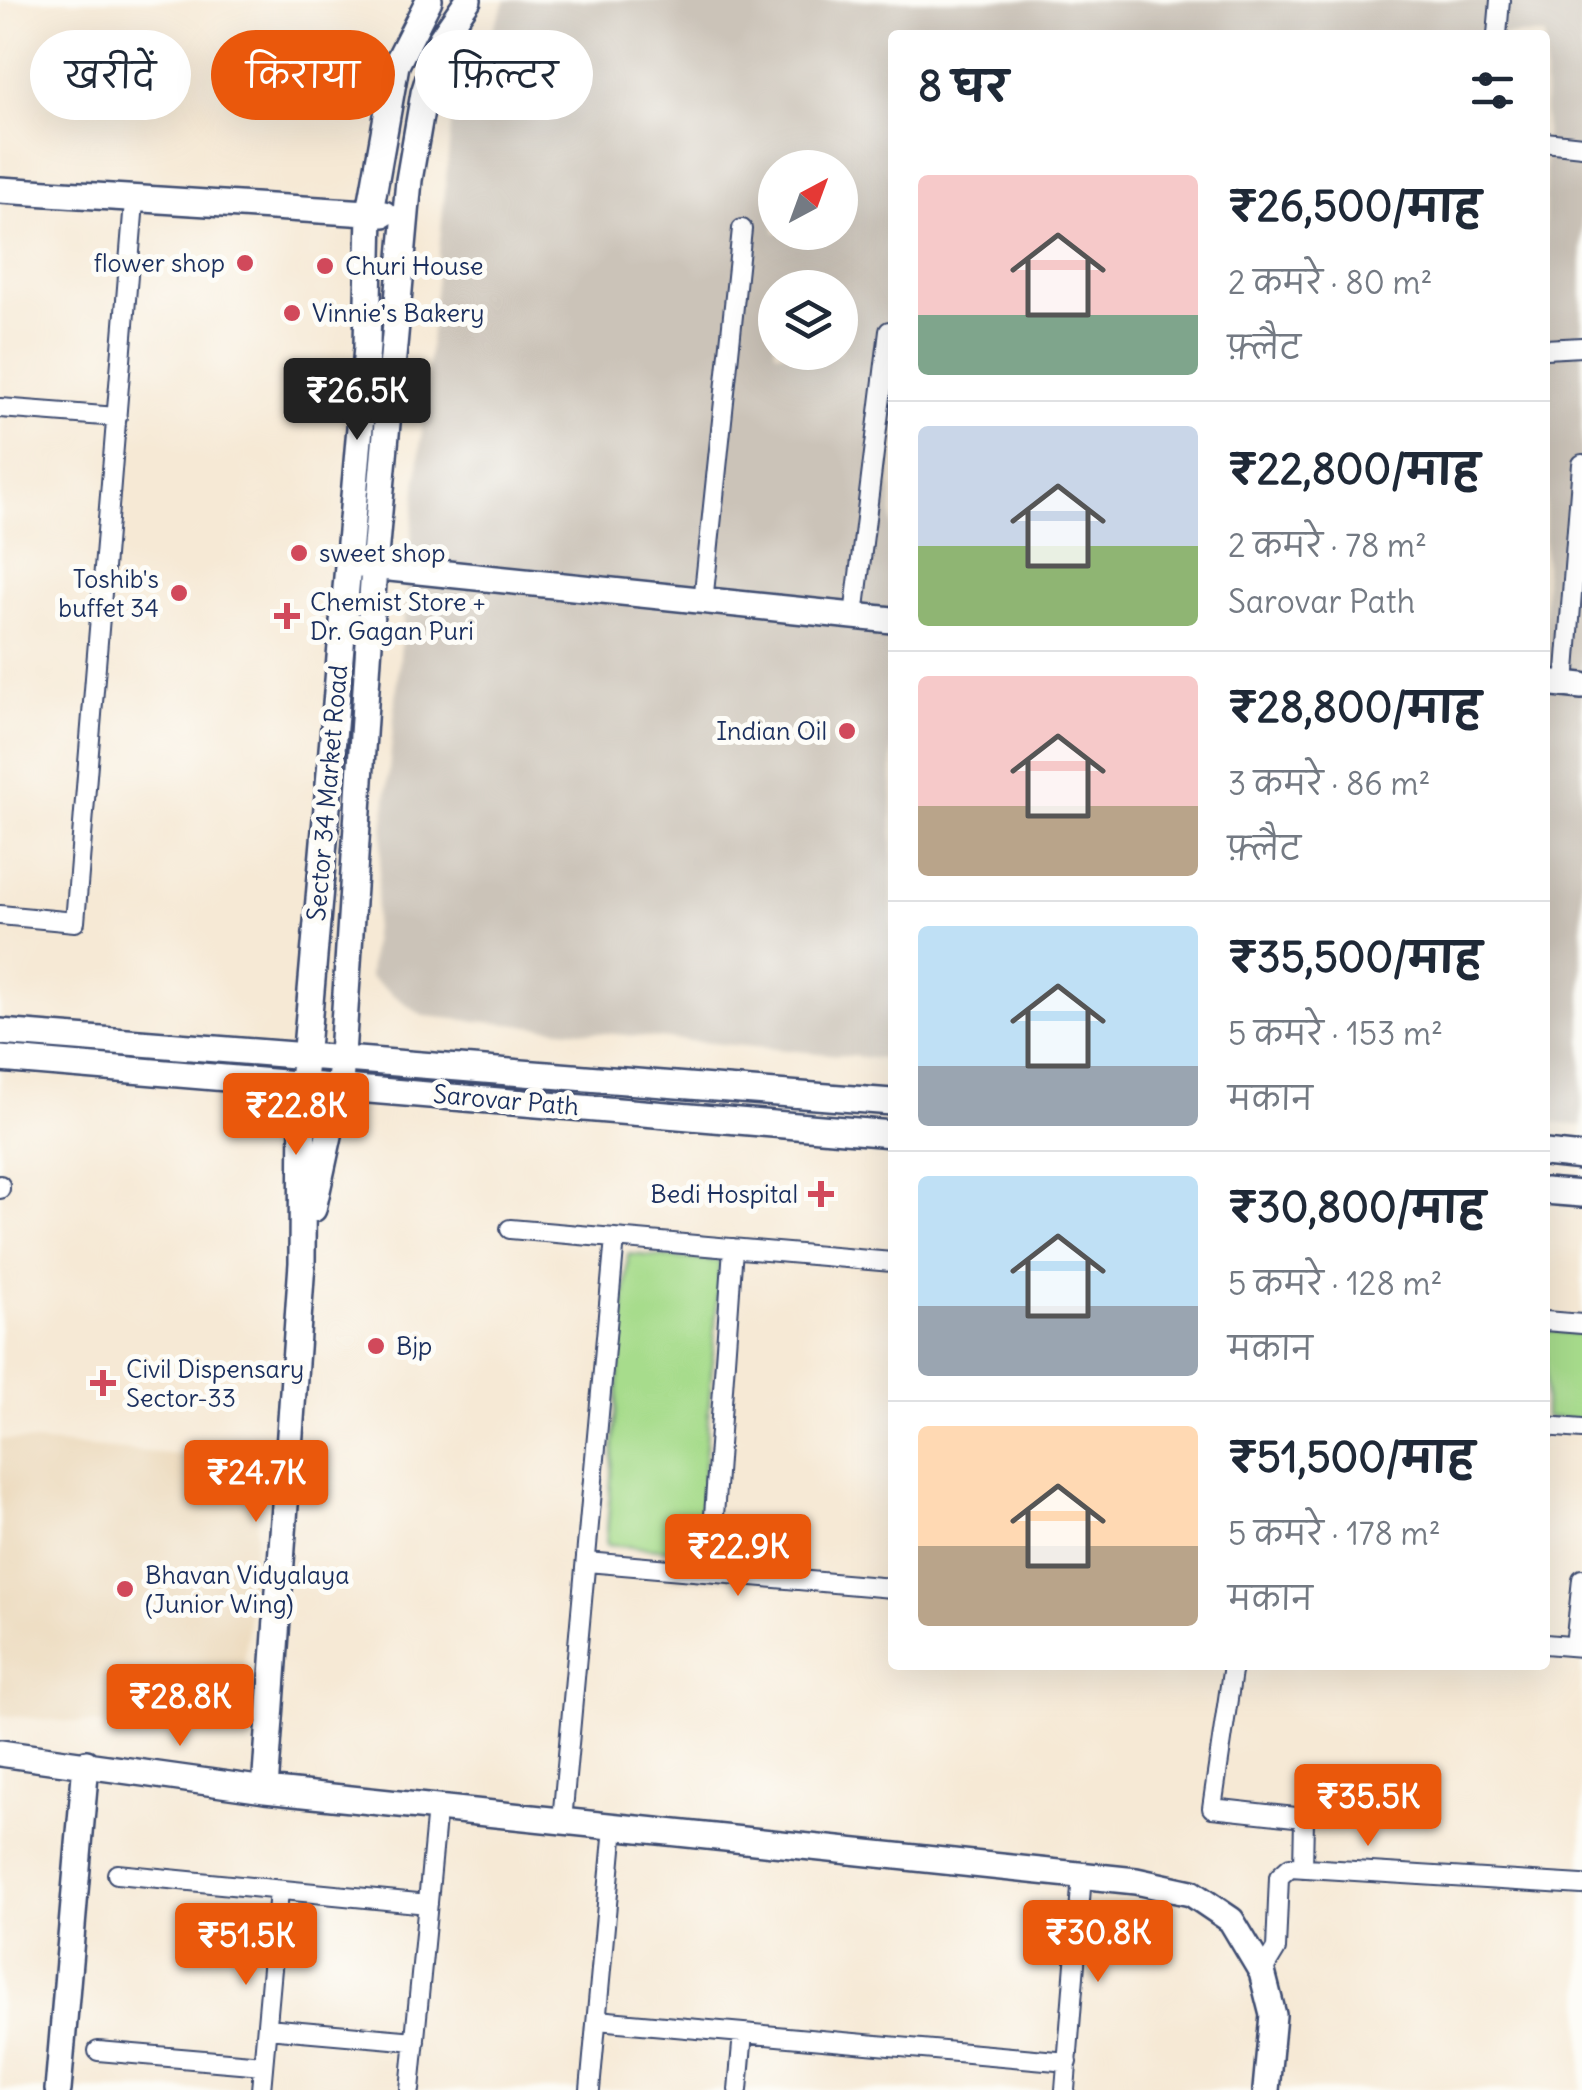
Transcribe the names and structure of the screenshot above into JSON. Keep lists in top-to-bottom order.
{
  "streets": {
    "street": ["Sector 34 Market Road", "Sarovar Path"]
  },
  "crossings": [
    ["Sector 34 Market Road", "Sarovar Path"]
  ],
  "places": {
    "other": [
      "flower shop",
      "Churi House",
      "Vinnie's Bakery",
      "sweet shop",
      "Toshib's buffet 34",
      "Indian Oil",
      "Bjp",
      "Bhavan Vidyalaya (Junior Wing)"
    ],
    "health": ["Chemist Store + Dr. Gagan Puri", "Bedi Hospital", "Civil Dispensary Sector-33"]
  },
  "north": "top right",
  "page": {
    "chip": ["खरीदें", "किराया", "फ़िल्टर"],
    "heading": "8 घर",
    "list": [
      {
        "name": "₹26,500/माह",
        "note": "2 कमरे · 80 m² · फ़्लैट"
      },
      {
        "name": "₹22,800/माह",
        "note": "2 कमरे · 78 m² · Sarovar Path"
      },
      {
        "name": "₹28,800/माह",
        "note": "3 कमरे · 86 m² · फ़्लैट"
      },
      {
        "name": "₹35,500/माह",
        "note": "5 कमरे · 153 m² · मकान"
      },
      {
        "name": "₹30,800/माह",
        "note": "5 कमरे · 128 m² · मकान"
      },
      {
        "name": "₹51,500/माह",
        "note": "5 कमरे · 178 m² · मकान"
      }
    ],
    "price": [
      "₹26.5K",
      "₹22.8K",
      "₹24.7K",
      "₹22.9K",
      "₹28.8K",
      "₹35.5K",
      "₹30.8K",
      "₹51.5K"
    ]
  }
}
